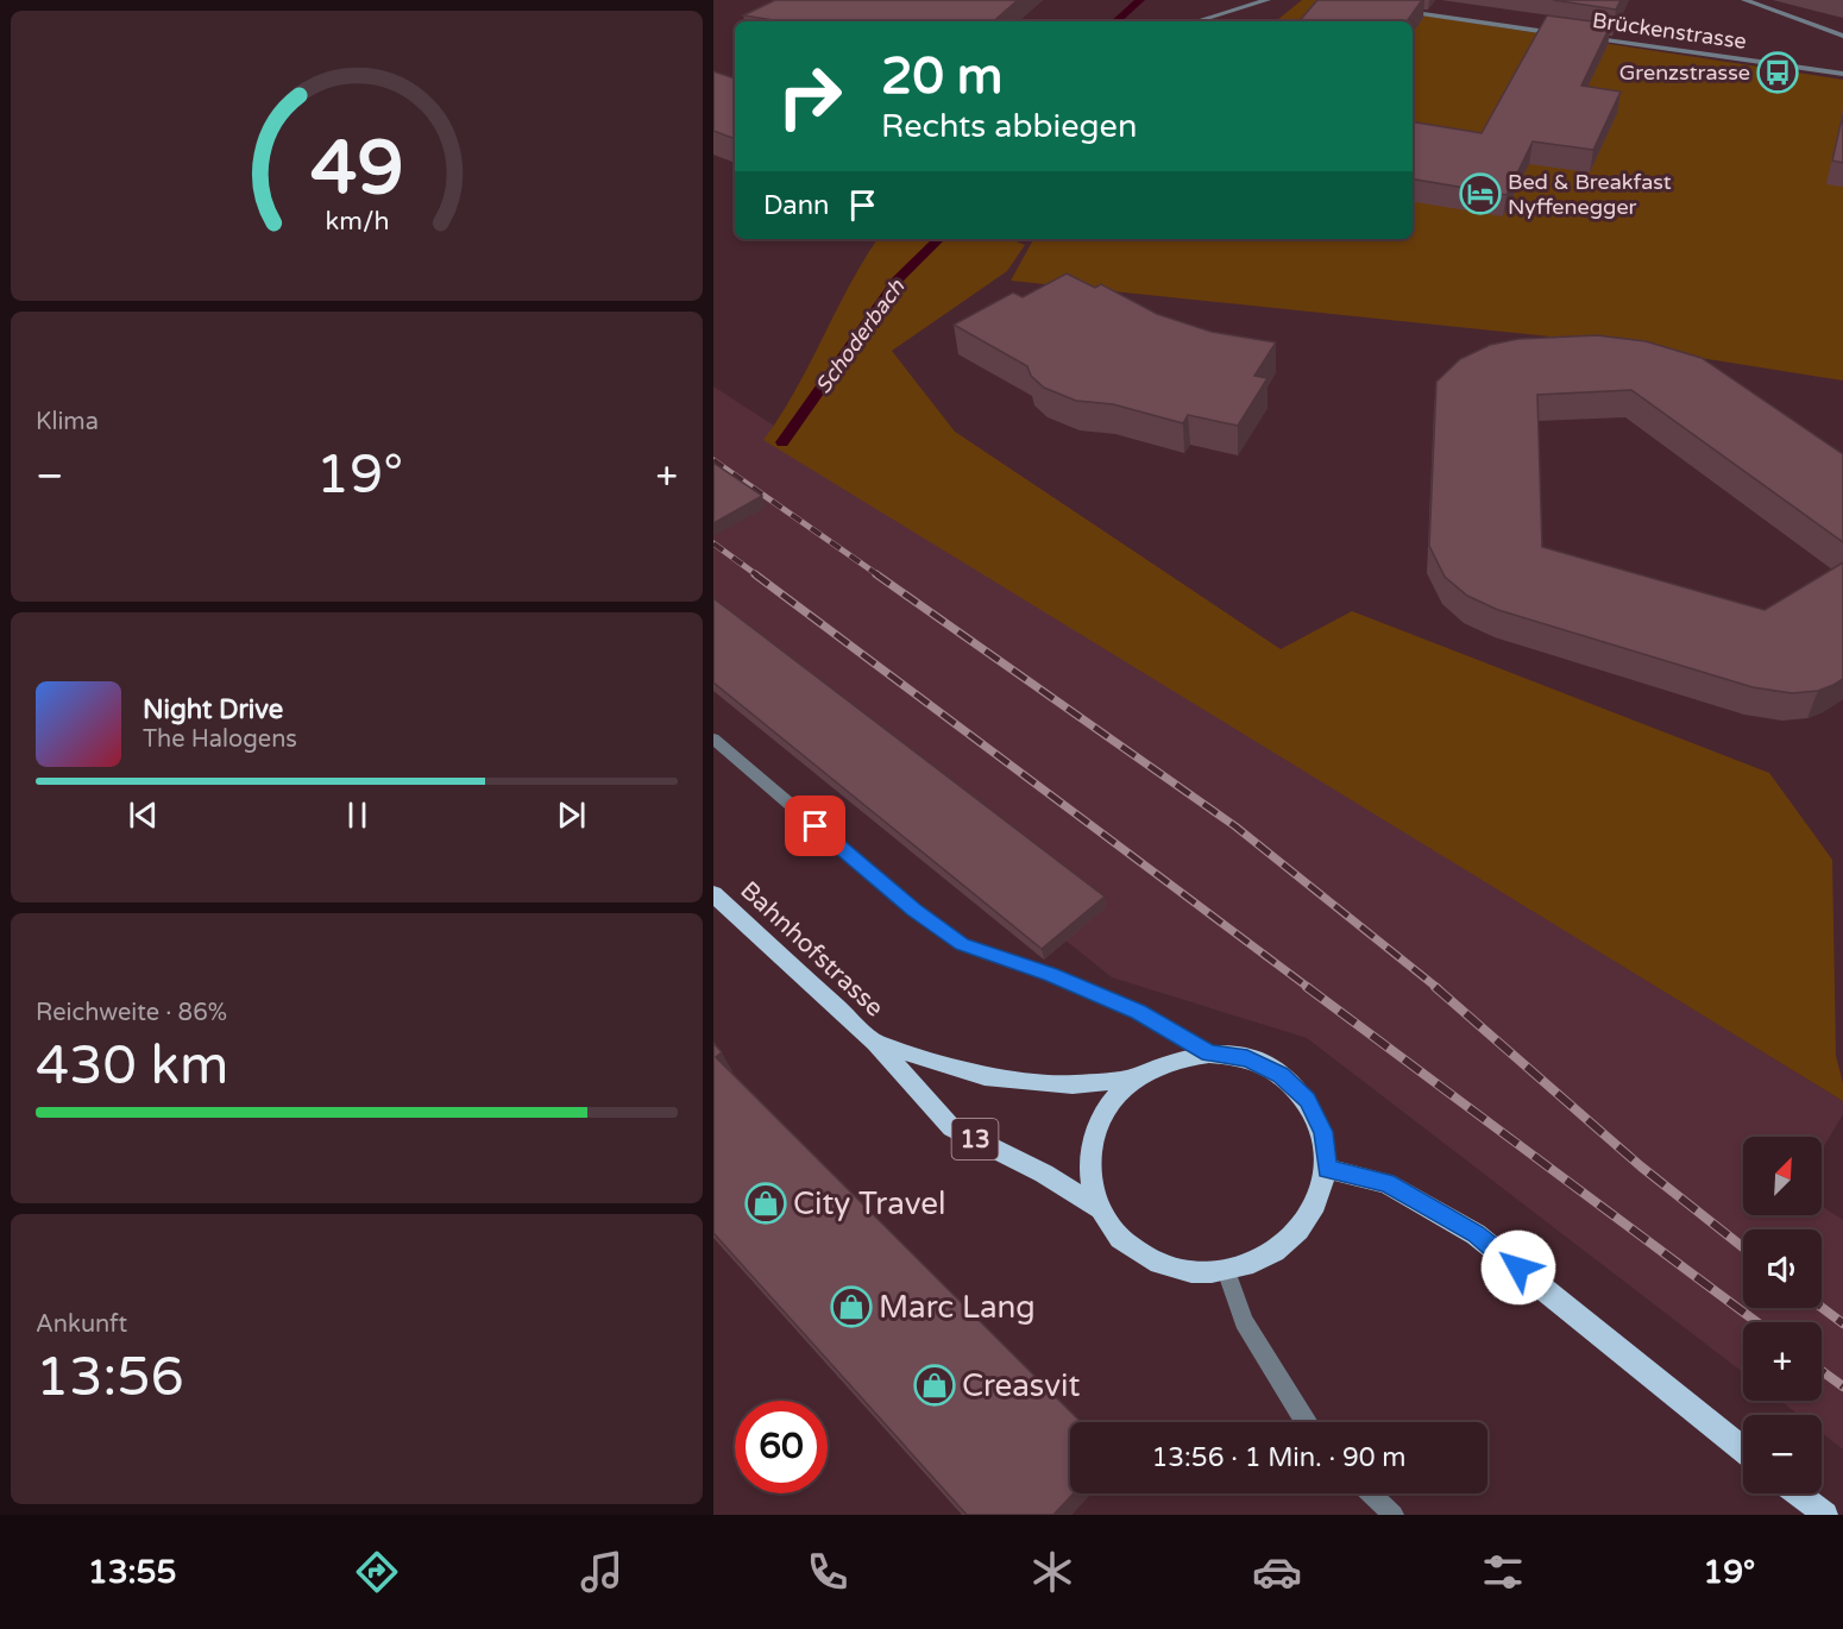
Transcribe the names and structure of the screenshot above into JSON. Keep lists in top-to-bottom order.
{
  "streets": {
    "main road": ["Bahnhofstrasse", "13"],
    "street": ["Brückenstrasse"]
  },
  "water": ["Schoderbach"],
  "places": {
    "bus stop": ["Grenzstrasse"],
    "hotel": ["Bed & Breakfast Nyffenegger"],
    "shop": ["City Travel", "Marc Lang", "Creasvit"]
  },
  "north": "top right",
  "page": {
    "turn": ["20 m", "Rechts abbiegen"],
    "then": "Dann",
    "tile": [
      "Klima",
      ["Reichweite · 86%", "430 km"],
      ["Ankunft", "13:56"]
    ],
    "heat": ["−", "19°", "+"],
    "song": ["Night Drive", "The Halogens"],
    "map_buttons": ["+", "−"],
    "limit": "60",
    "trip": "13:56 · 1 Min. · 90 m",
    "tabs": ["13:55", "19°"],
    "gauge": ["49", "km/h"]
  }
}
